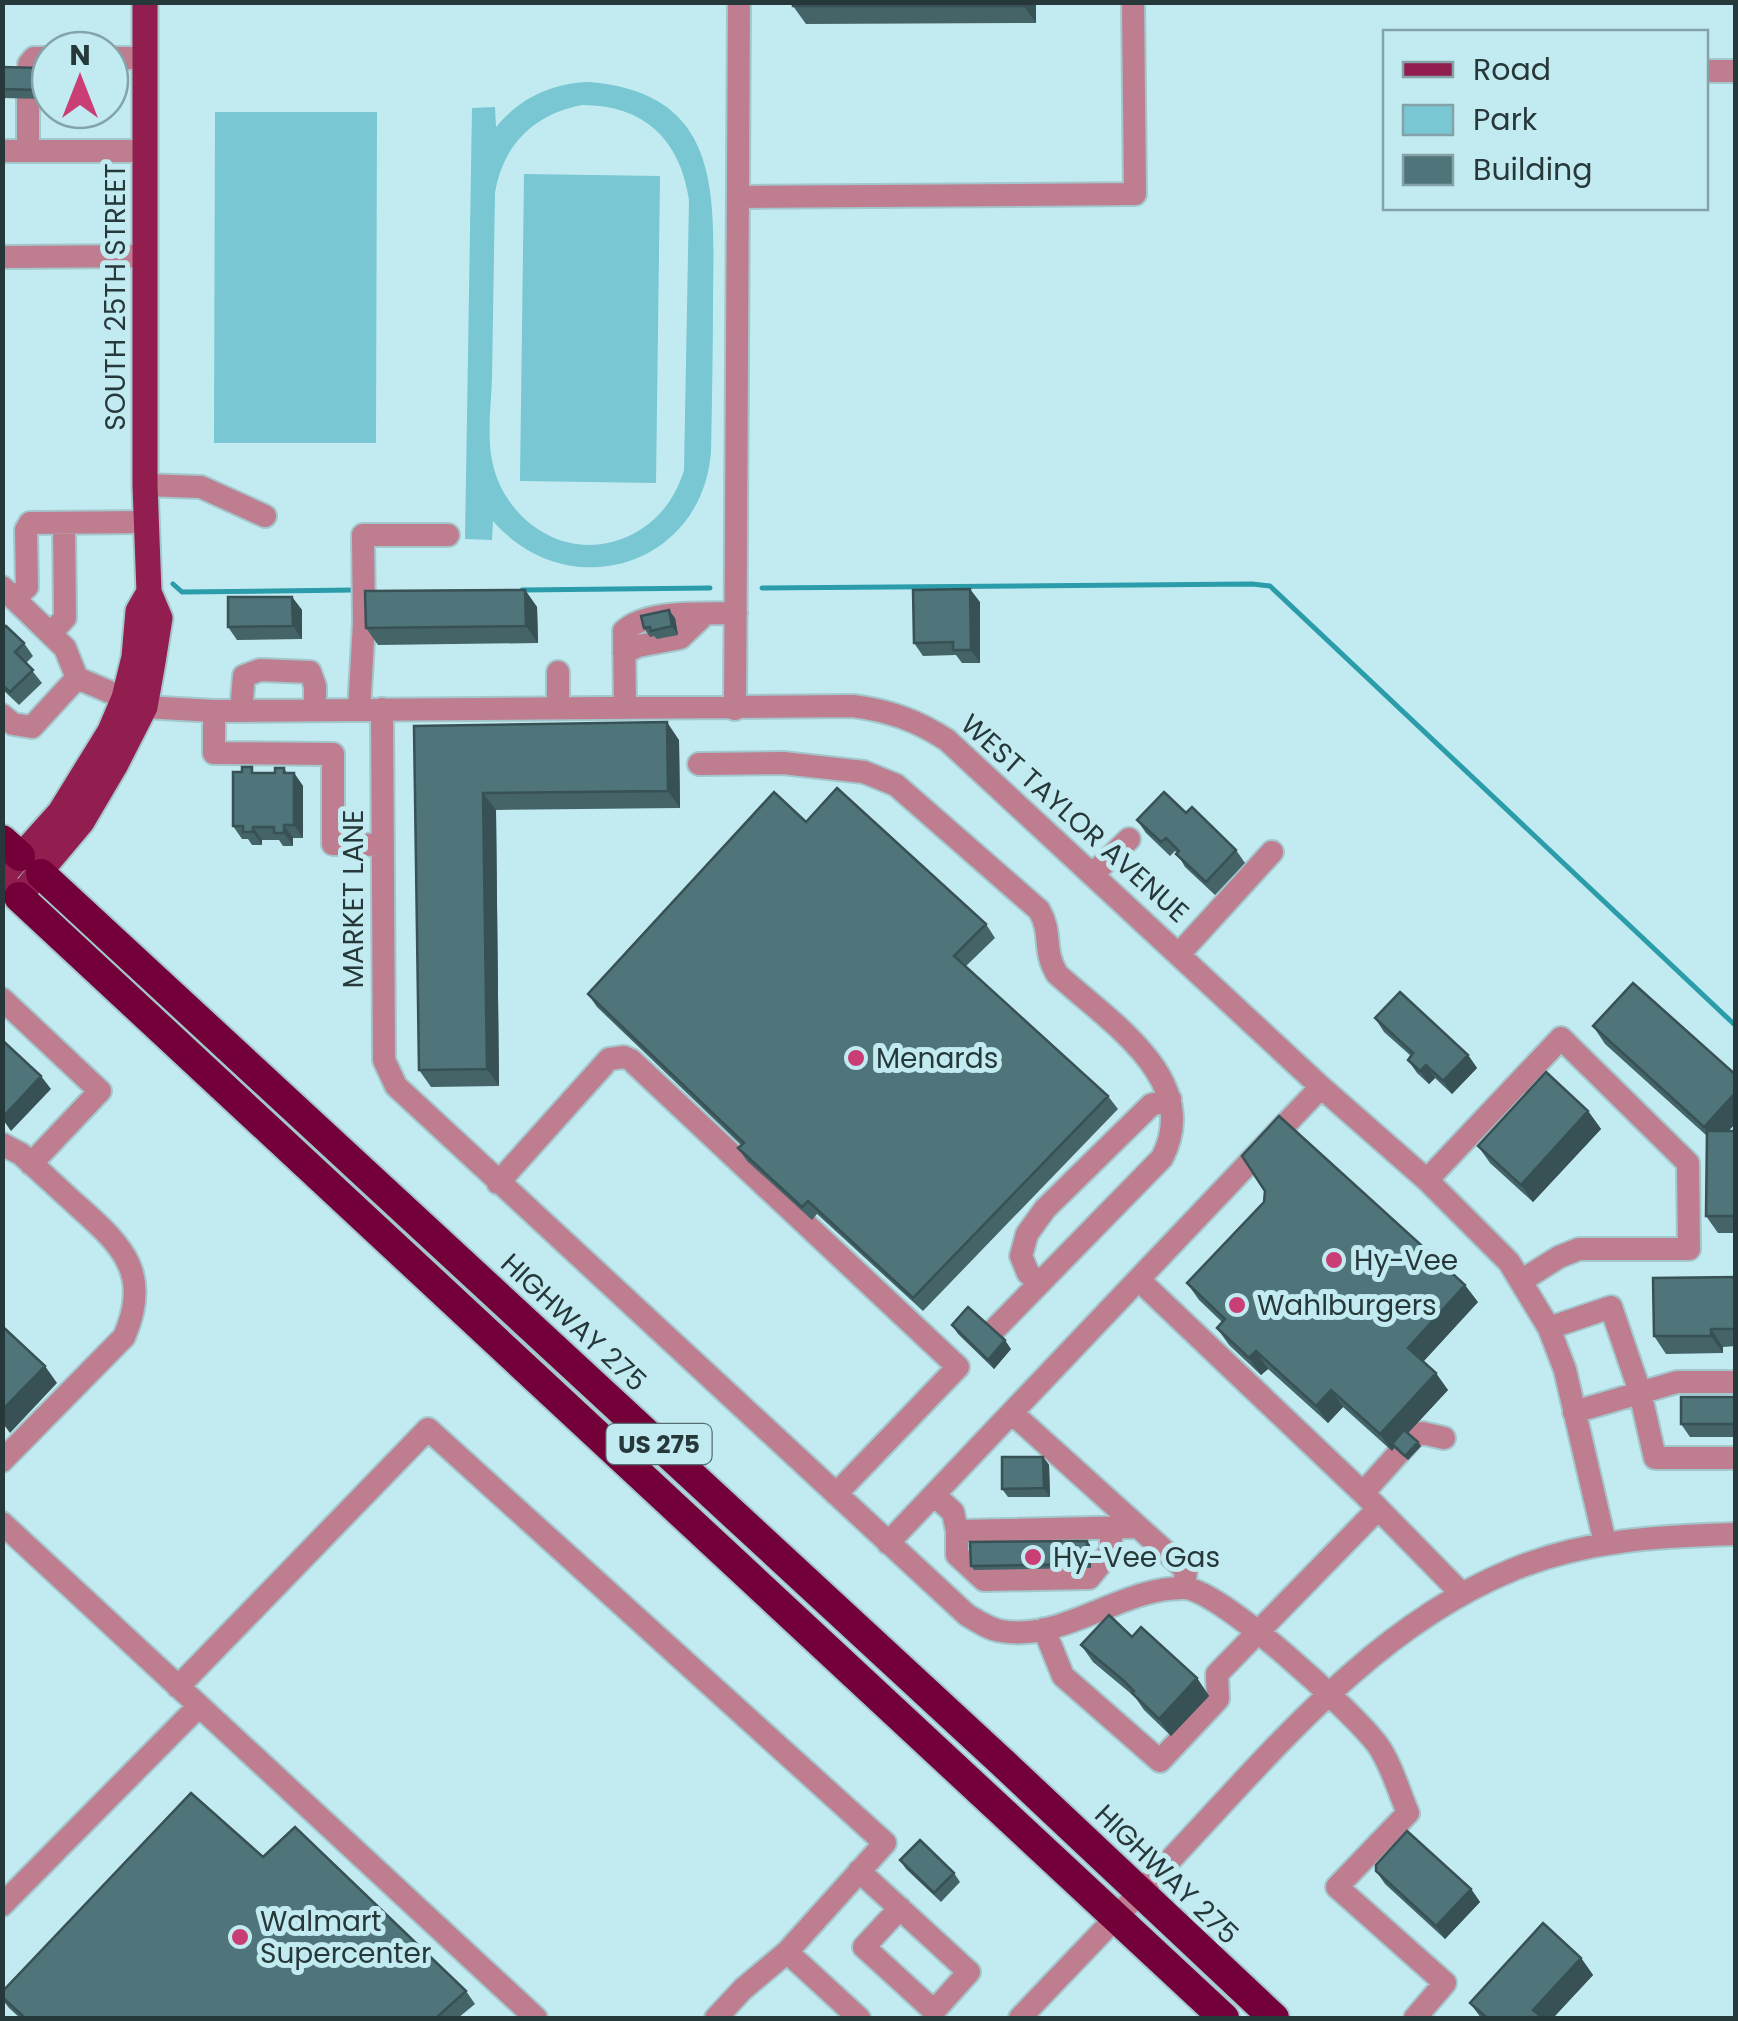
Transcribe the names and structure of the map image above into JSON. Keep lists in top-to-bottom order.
{
  "streets": {
    "highway": ["HIGHWAY 275", "US 275"],
    "main road": ["SOUTH 25TH STREET"],
    "street": ["WEST TAYLOR AVENUE", "MARKET LANE"]
  },
  "crossings": [
    ["SOUTH 25TH STREET", "WEST TAYLOR AVENUE"],
    ["SOUTH 25TH STREET", "HIGHWAY 275"],
    ["SOUTH 25TH STREET", "US 275"],
    ["WEST TAYLOR AVENUE", "MARKET LANE"],
    ["HIGHWAY 275", "US 275"]
  ],
  "places": [
    "Menards",
    "Hy-Vee",
    "Wahlburgers",
    "Hy-Vee Gas",
    "Walmart Supercenter"
  ],
  "legend": ["Road", "Park", "Building"],
  "north": "top"
}
